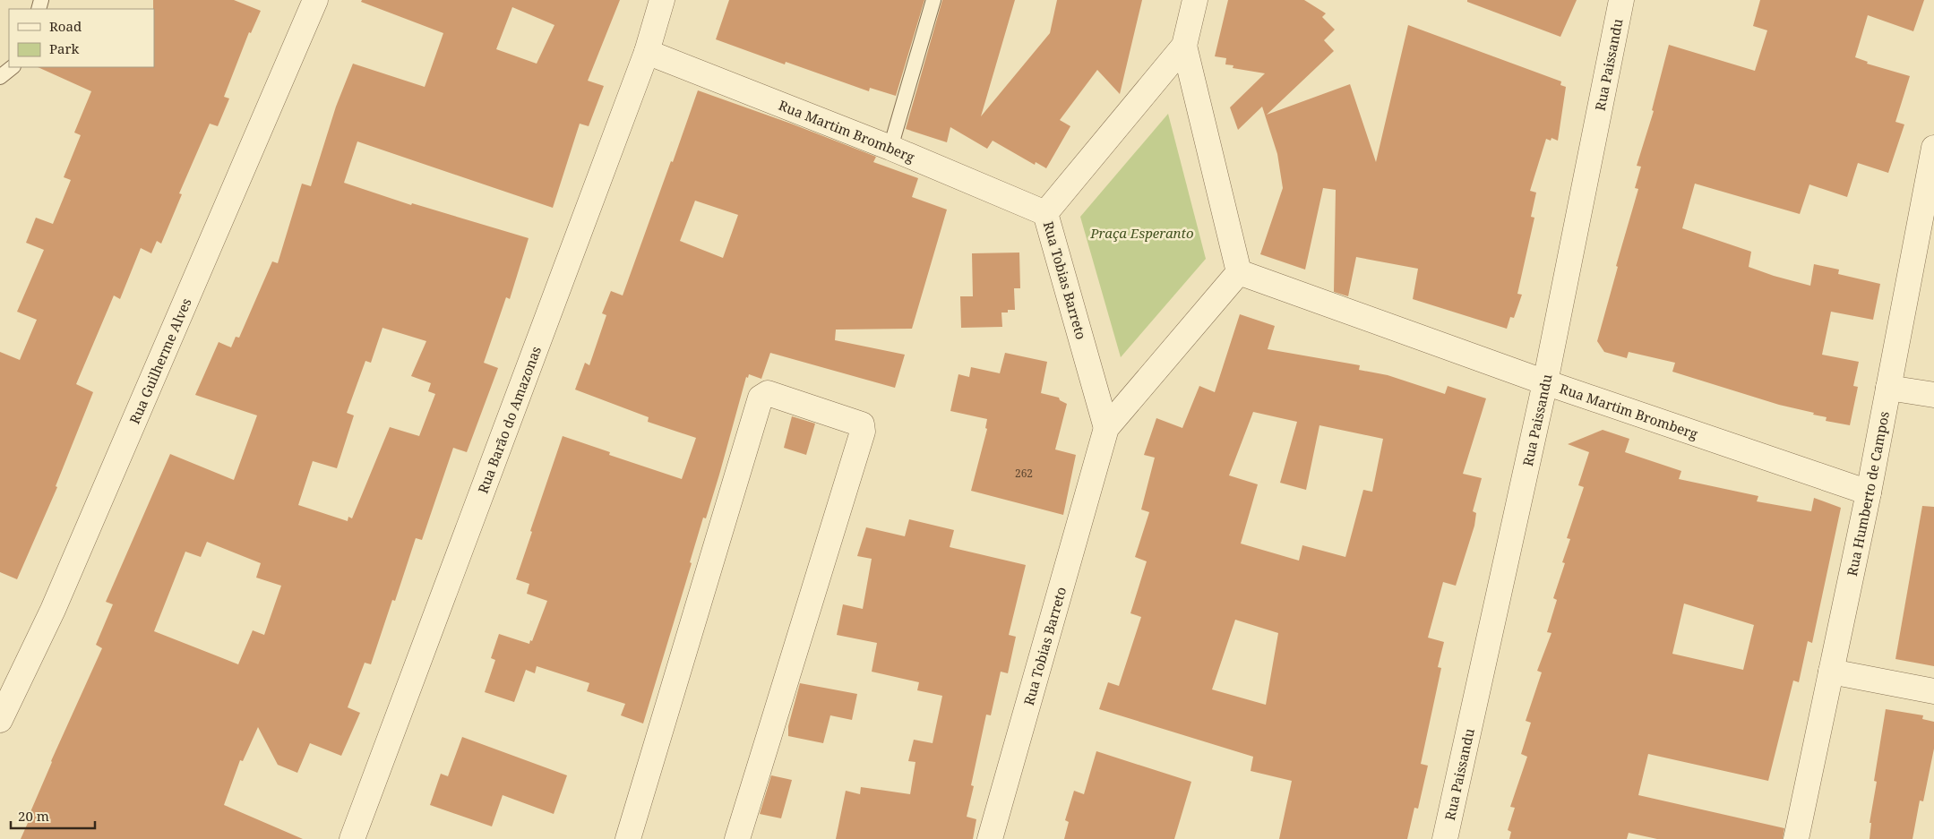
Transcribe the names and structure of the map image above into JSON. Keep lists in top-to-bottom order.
{
  "streets": {
    "street": [
      "Rua Paissandu",
      "Rua Martim Bromberg",
      "Rua Tobias Barreto",
      "Rua Guilherme Alves",
      "Rua Barão do Amazonas",
      "Rua Humberto de Campos"
    ]
  },
  "crossings": [
    ["Rua Paissandu", "Rua Martim Bromberg"],
    ["Rua Martim Bromberg", "Rua Tobias Barreto"],
    ["Rua Martim Bromberg", "Rua Barão do Amazonas"],
    ["Rua Martim Bromberg", "Rua Humberto de Campos"]
  ],
  "parks": ["Praça Esperanto"],
  "house_numbers": ["262"],
  "legend": ["Road", "Park"],
  "scale_bar": "20 m"
}
